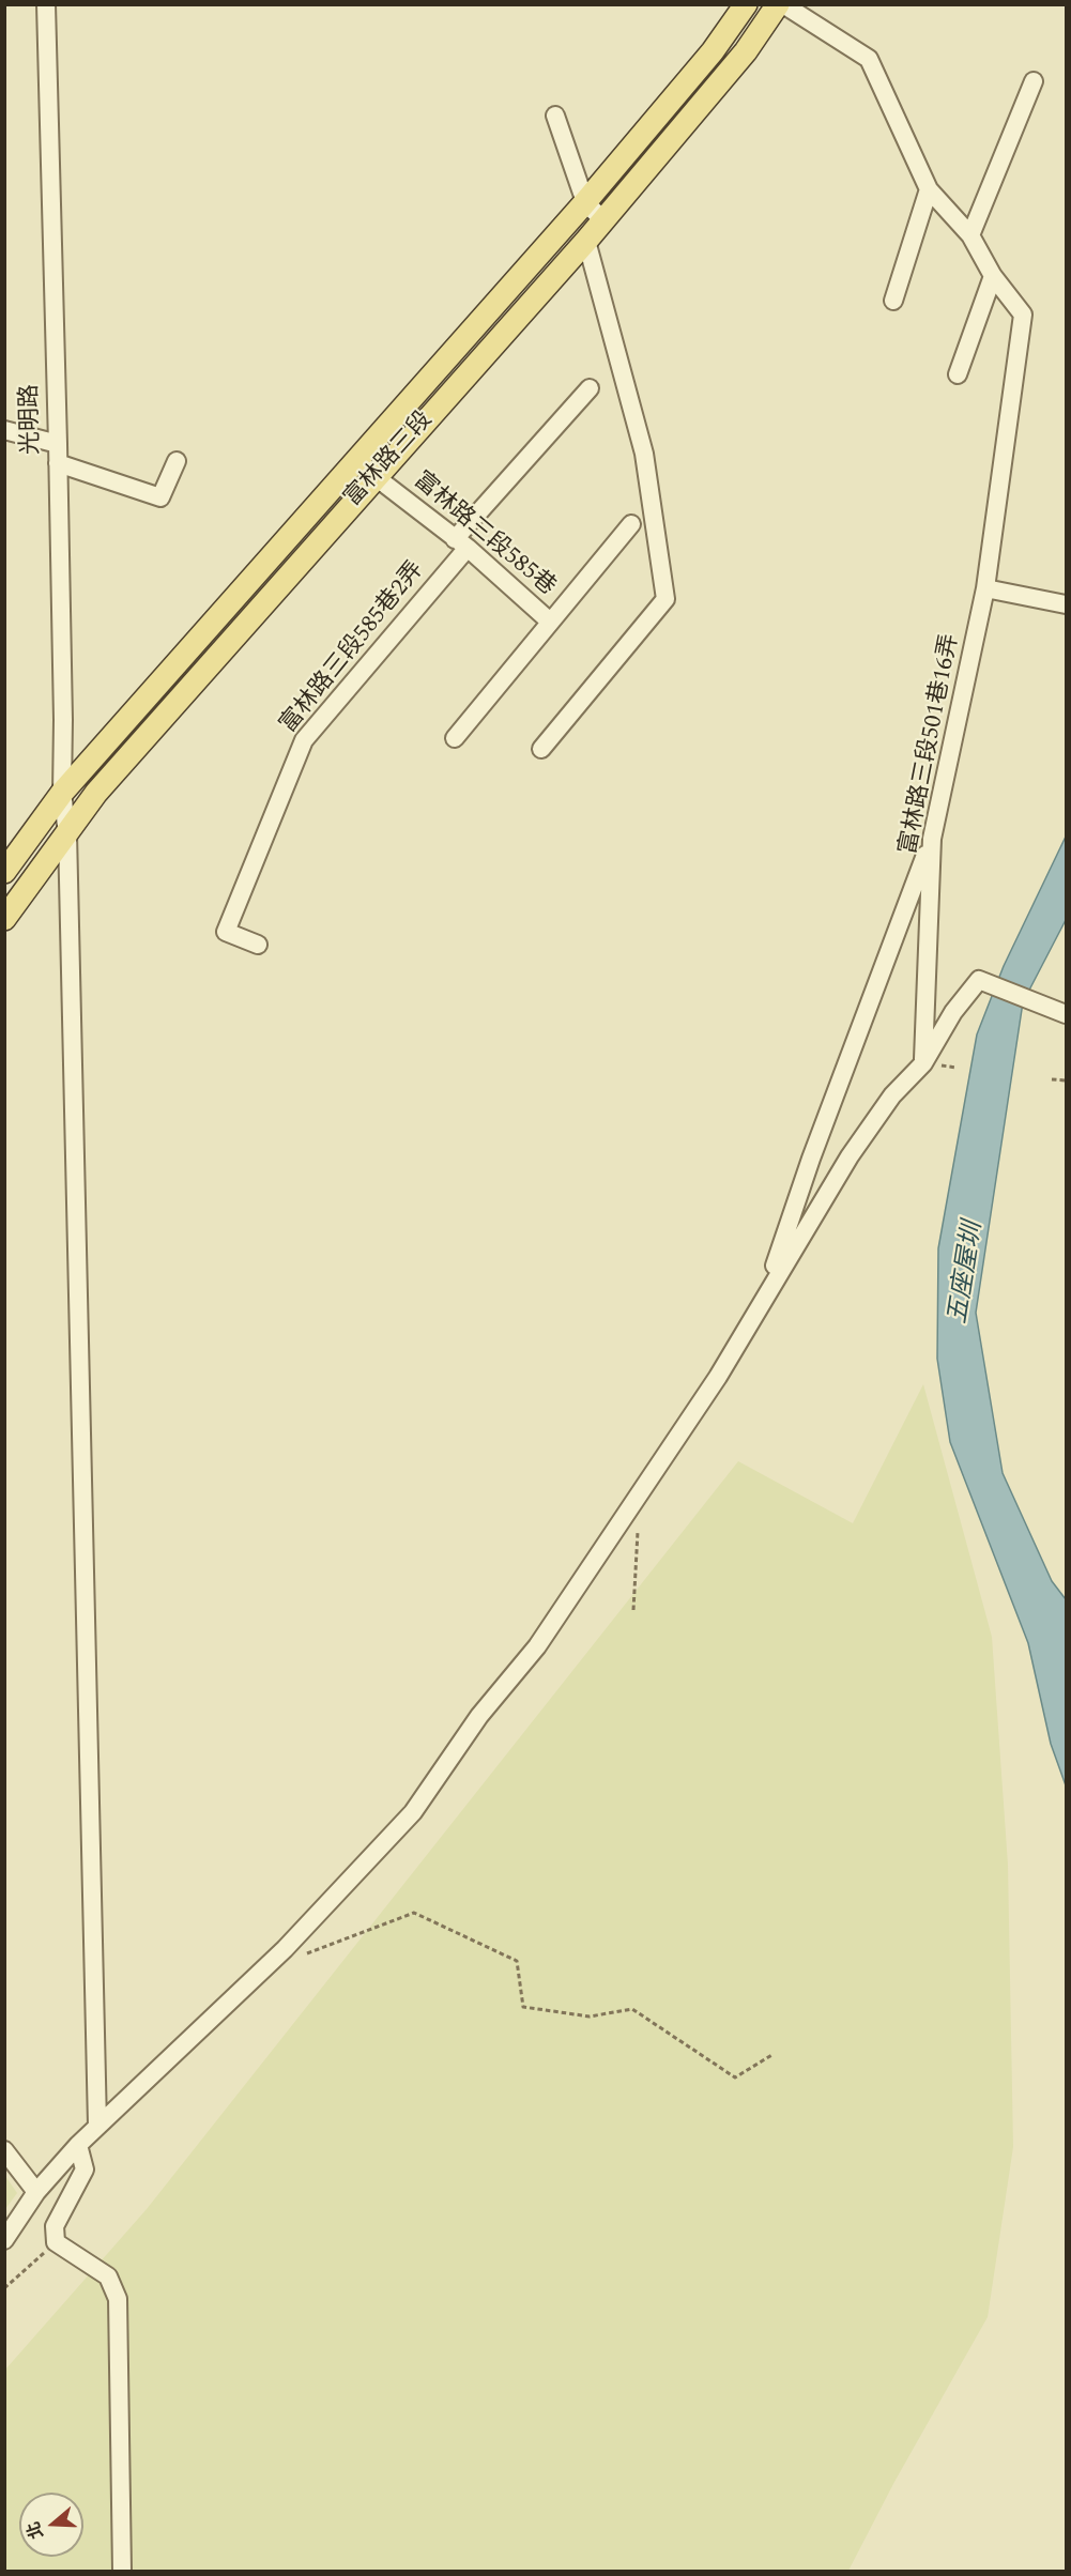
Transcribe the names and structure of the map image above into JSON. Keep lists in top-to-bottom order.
{
  "streets": {
    "main road": ["富林路三段"],
    "street": [
      "光明路",
      "富林路三段585巷",
      "富林路三段585巷2弄",
      "富林路三段501巷16弄"
    ]
  },
  "crossings": [
    ["光明路", "富林路三段"],
    ["富林路三段", "富林路三段585巷"],
    ["富林路三段", "富林路三段501巷16弄"],
    ["富林路三段585巷", "富林路三段585巷2弄"]
  ],
  "water": ["五座屋圳"],
  "north": "left"
}
